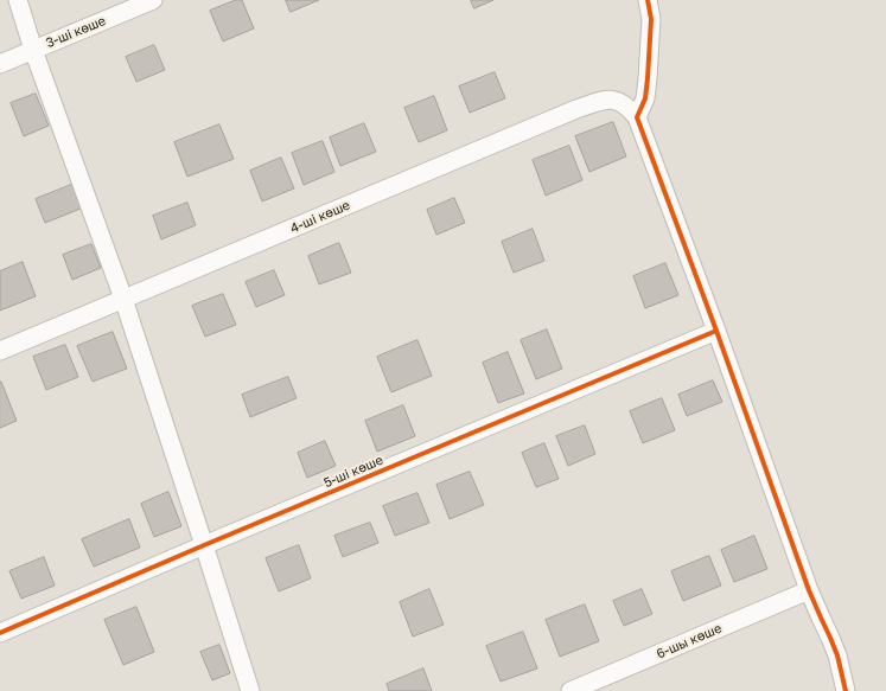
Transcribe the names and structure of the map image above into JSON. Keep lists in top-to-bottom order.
{
  "streets": {
    "street": [
      "3-ші көше",
      "4-ші көше",
      "5-ші көше",
      "6-шы көше"
    ]
  }
}
